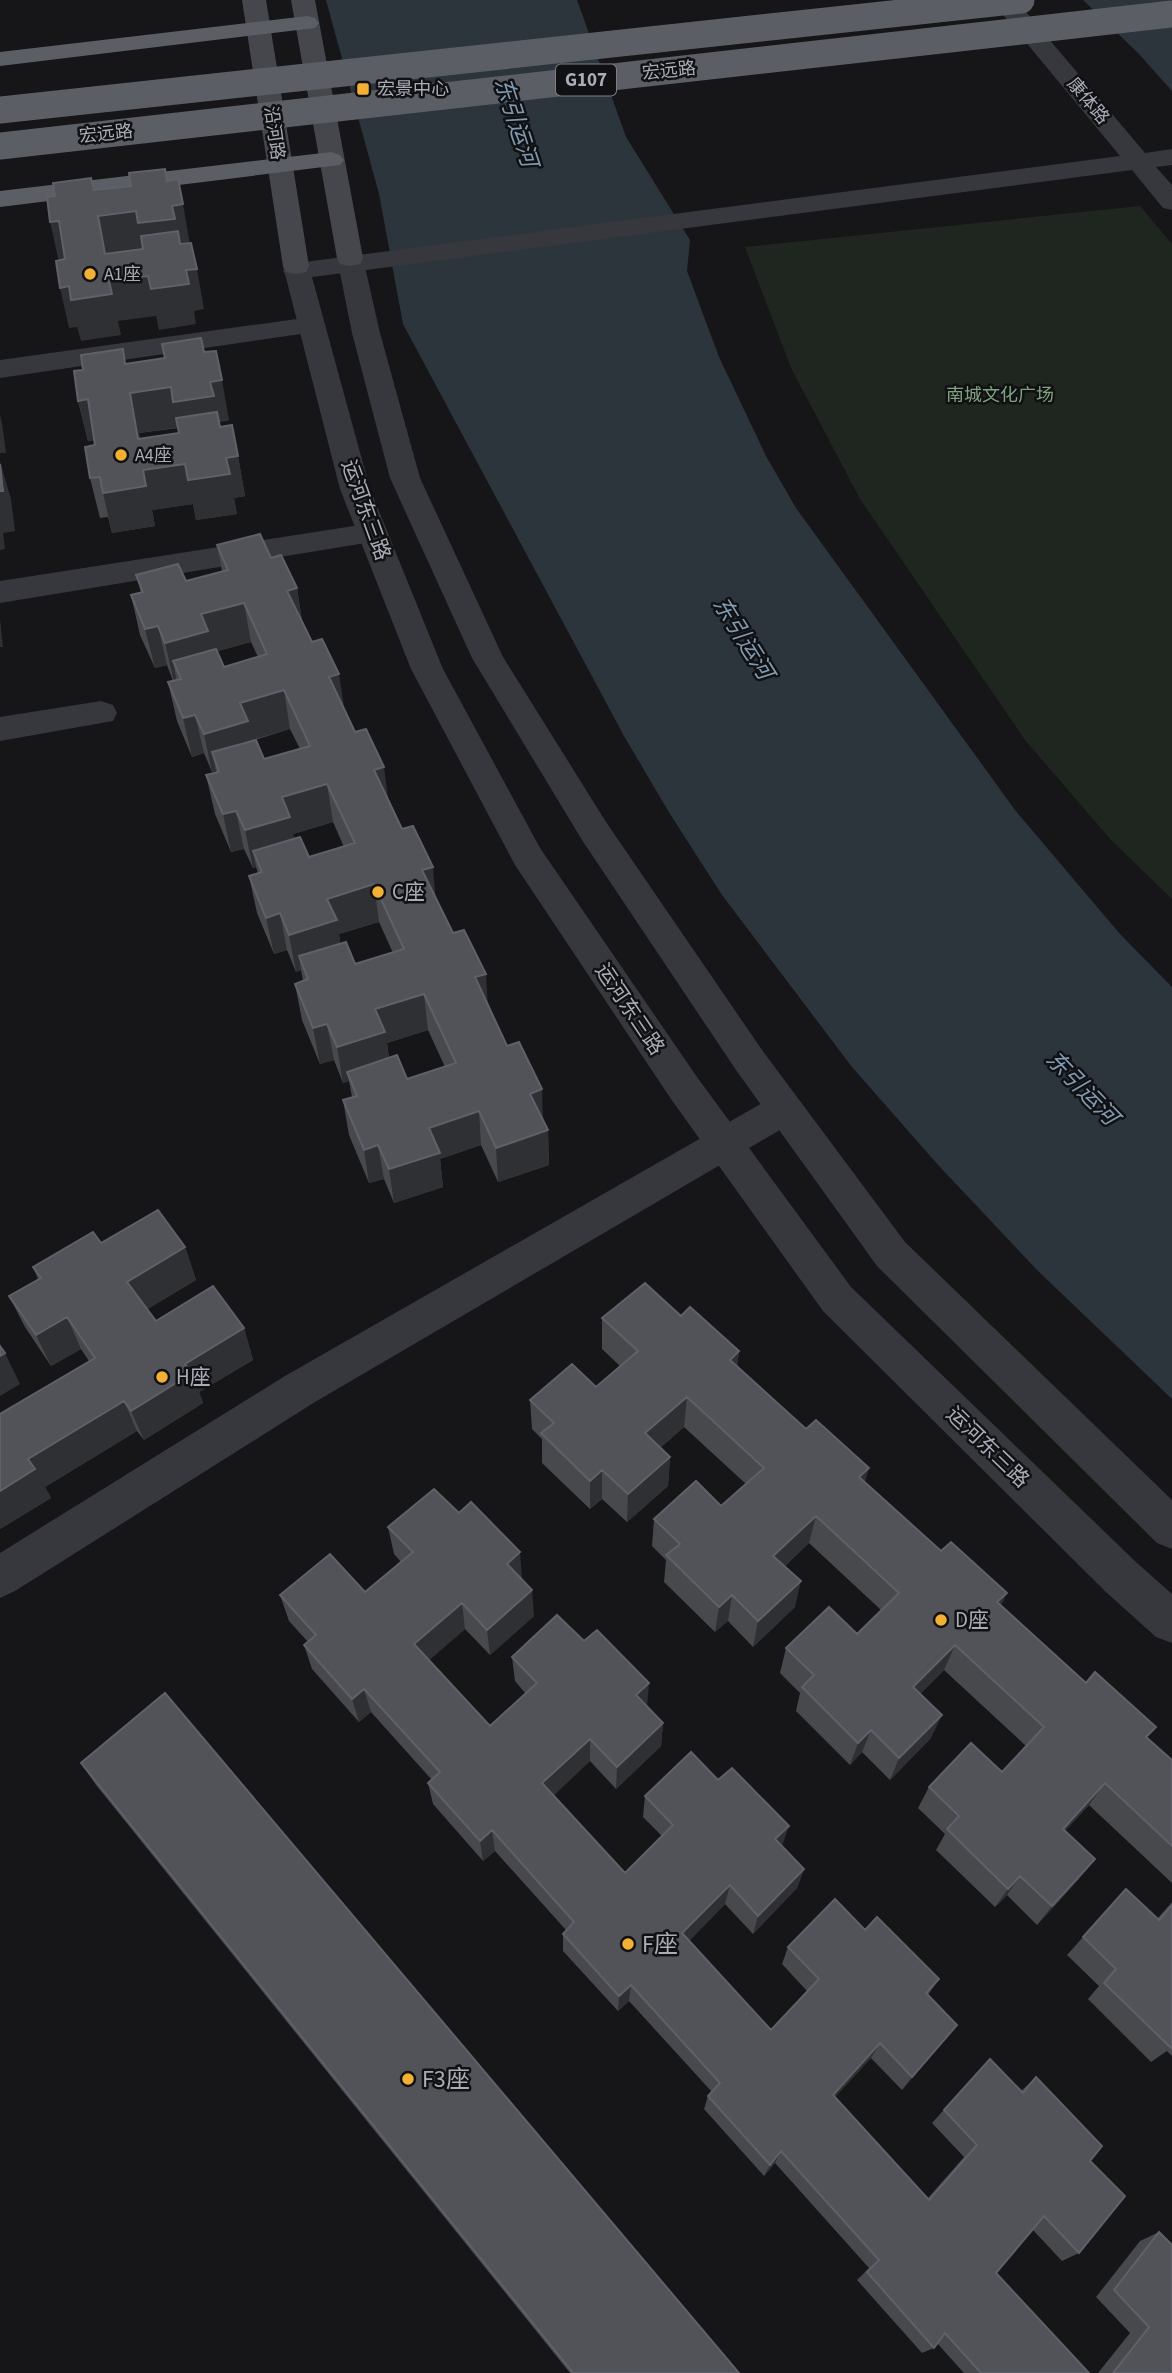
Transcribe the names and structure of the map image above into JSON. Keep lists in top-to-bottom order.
{
  "streets": {
    "highway": ["宏远路", "G107"],
    "main road": ["沿河路"],
    "street": ["康体路", "运河东三路"]
  },
  "crossings": [
    ["沿河路", "运河东三路"]
  ],
  "water": ["东引运河"],
  "parks": ["南城文化广场"],
  "places": {
    "transit": ["宏景中心"],
    "other": [
      "A1座",
      "A4座",
      "C座",
      "H座",
      "D座",
      "F座",
      "F3座"
    ]
  }
}
